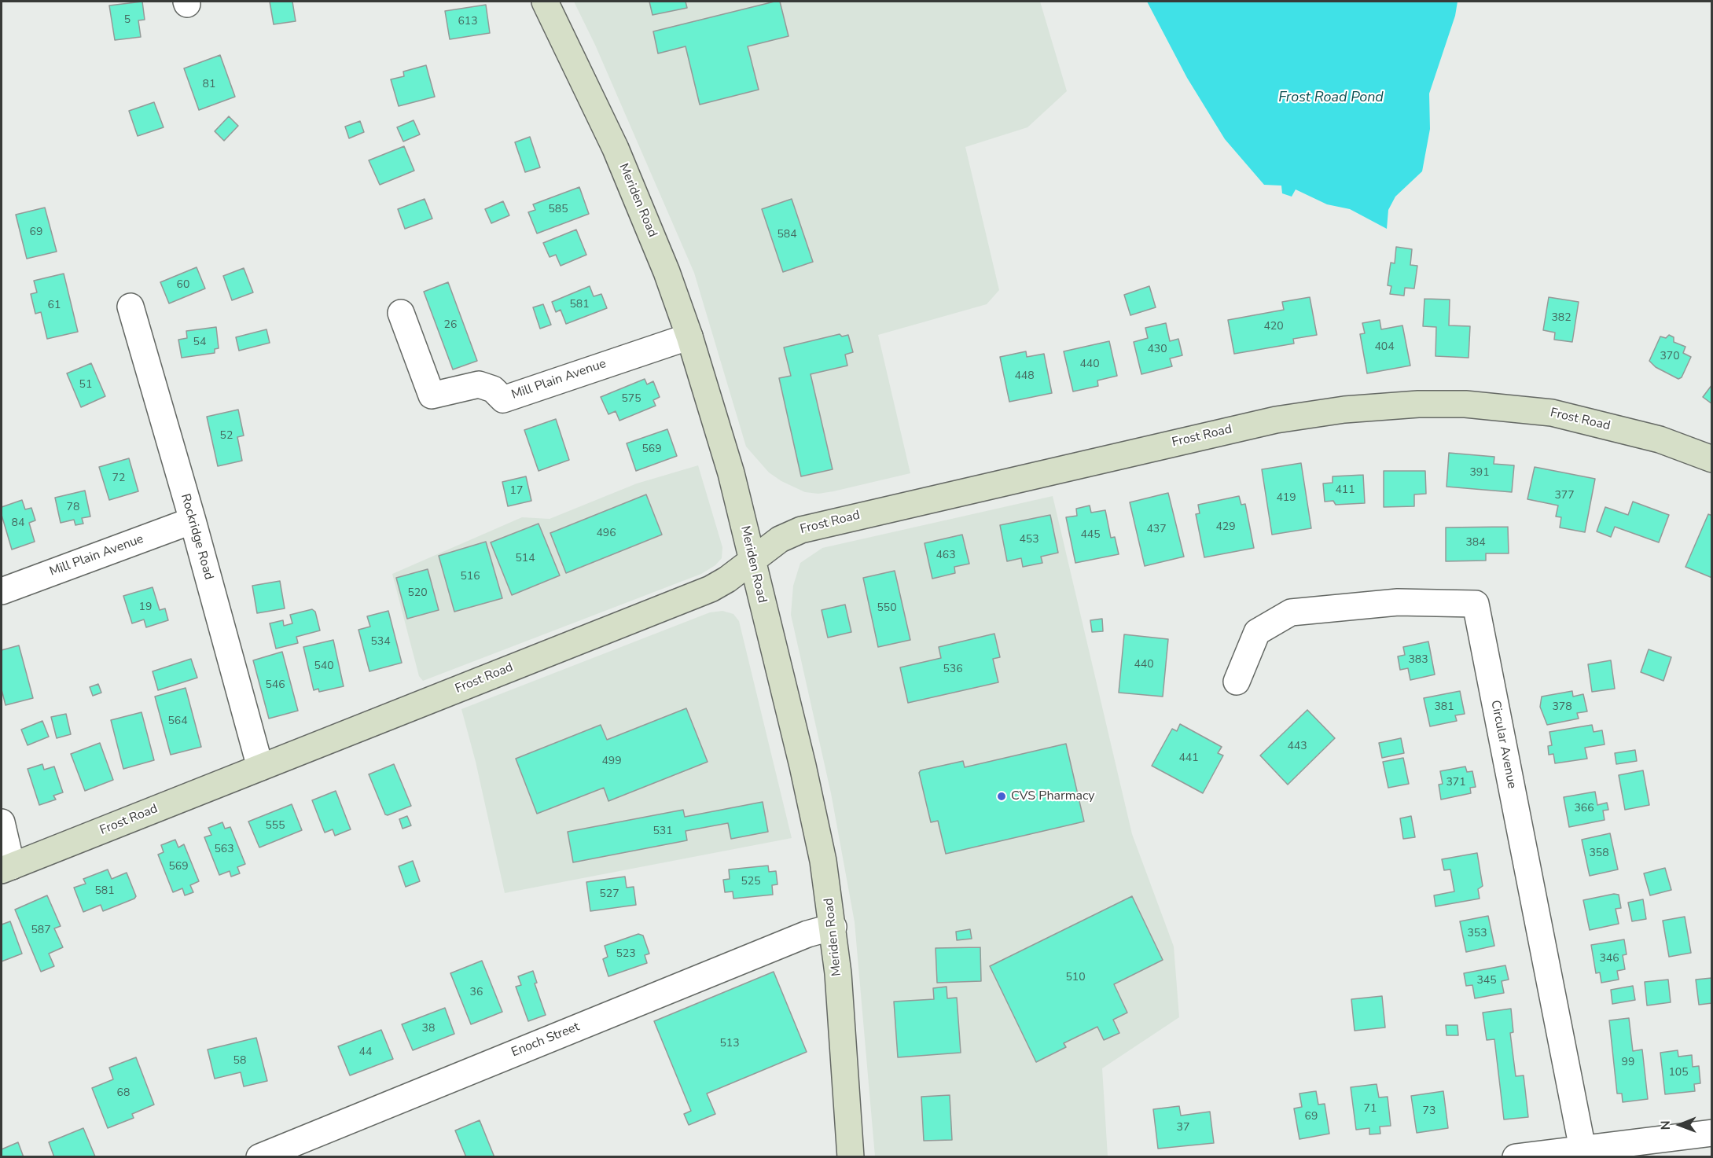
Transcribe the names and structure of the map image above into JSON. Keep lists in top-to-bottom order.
{
  "streets": {
    "main road": ["Meriden Road", "Frost Road"],
    "street": [
      "Mill Plain Avenue",
      "Rockridge Road",
      "Circular Avenue",
      "Enoch Street"
    ]
  },
  "crossings": [
    ["Meriden Road", "Mill Plain Avenue"],
    ["Meriden Road", "Frost Road"],
    ["Meriden Road", "Enoch Street"],
    ["Mill Plain Avenue", "Rockridge Road"],
    ["Frost Road", "Rockridge Road"]
  ],
  "water": ["Frost Road Pond"],
  "places": ["CVS Pharmacy"],
  "house_numbers": [
    "5",
    "613",
    "81",
    "585",
    "69",
    "584",
    "60",
    "581",
    "61",
    "382",
    "26",
    "420",
    "54",
    "404",
    "430",
    "370",
    "440",
    "448",
    "51",
    "575",
    "52",
    "569",
    "391",
    "72",
    "411",
    "17",
    "377",
    "419",
    "78",
    "84",
    "429",
    "437",
    "496",
    "445",
    "453",
    "384",
    "463",
    "514",
    "516",
    "520",
    "19",
    "550",
    "534",
    "383",
    "440",
    "540",
    "536",
    "546",
    "381",
    "378",
    "564",
    "443",
    "441",
    "499",
    "371",
    "366",
    "555",
    "531",
    "563",
    "358",
    "569",
    "525",
    "581",
    "527",
    "587",
    "353",
    "523",
    "346",
    "510",
    "345",
    "36",
    "38",
    "513",
    "44",
    "58",
    "99",
    "105",
    "68",
    "71",
    "73",
    "69",
    "37"
  ],
  "north": "left"
}
